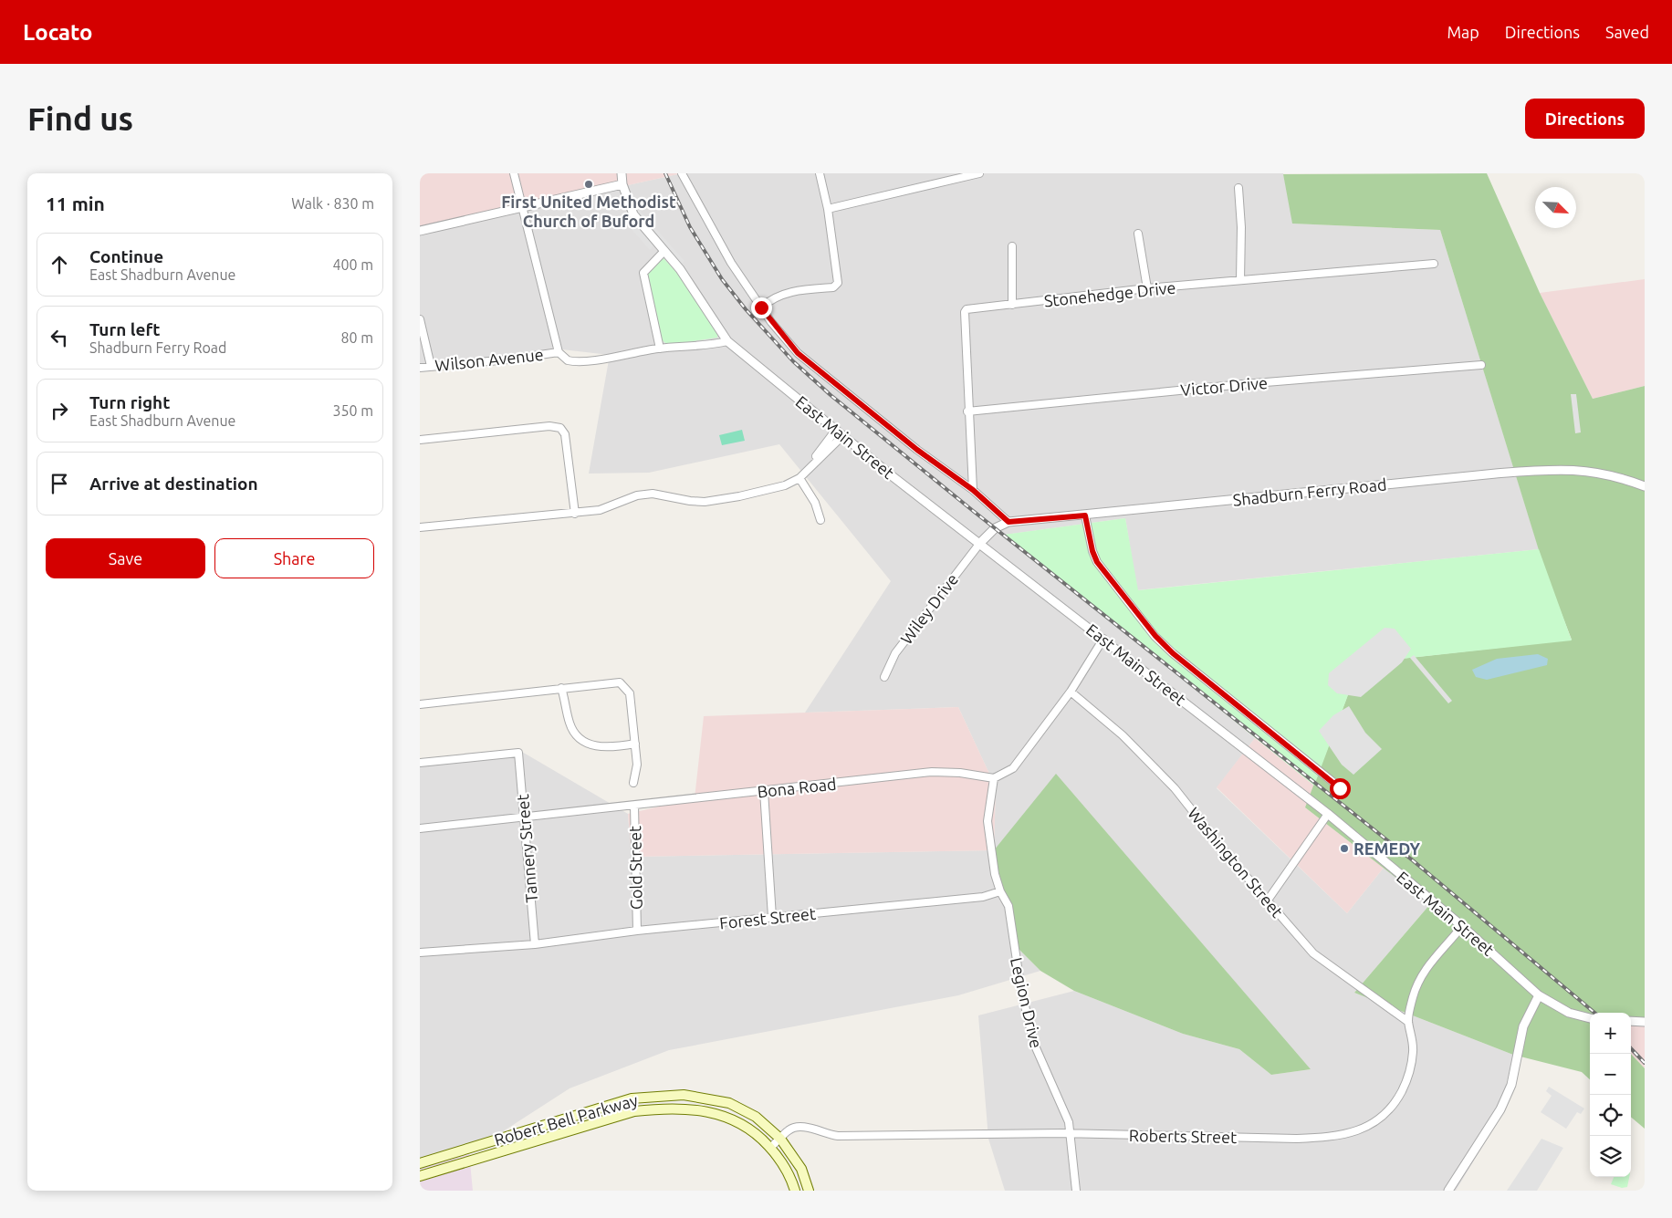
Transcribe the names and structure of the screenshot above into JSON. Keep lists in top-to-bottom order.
{
  "streets": {
    "main road": ["Robert Bell Parkway"],
    "street": [
      "Stonehedge Drive",
      "Wilson Avenue",
      "Victor Drive",
      "East Main Street",
      "Shadburn Ferry Road",
      "Wiley Drive",
      "Bona Road",
      "Tannery Street",
      "Washington Street",
      "Gold Street",
      "Forest Street",
      "Legion Drive",
      "Roberts Street"
    ]
  },
  "crossings": [
    ["Stonehedge Drive", "Victor Drive"],
    ["East Main Street", "Shadburn Ferry Road"],
    ["East Main Street", "Wiley Drive"],
    ["East Main Street", "Roberts Street"],
    ["Shadburn Ferry Road", "Wiley Drive"],
    ["Bona Road", "Tannery Street"],
    ["Bona Road", "Gold Street"],
    ["Tannery Street", "Forest Street"],
    ["Washington Street", "Roberts Street"],
    ["Gold Street", "Forest Street"],
    ["Forest Street", "Legion Drive"],
    ["Legion Drive", "Roberts Street"],
    ["Robert Bell Parkway", "Roberts Street"]
  ],
  "places": ["First United Methodist Church of Buford", "REMEDY"],
  "north": "bottom right",
  "page": {
    "header": "Locato",
    "nav": ["Map", "Directions", "Saved"],
    "buttons": [
      "Directions",
      ["Save", "Share"]
    ],
    "title": "Find us",
    "heading": ["11 min", "Walk · 830 m"],
    "list": [
      ["Continue", "East Shadburn Avenue", "400 m"],
      ["Turn left", "Shadburn Ferry Road", "80 m"],
      ["Turn right", "East Shadburn Avenue", "350 m"],
      "Arrive at destination"
    ],
    "map_buttons": ["+", "−"]
  }
}
